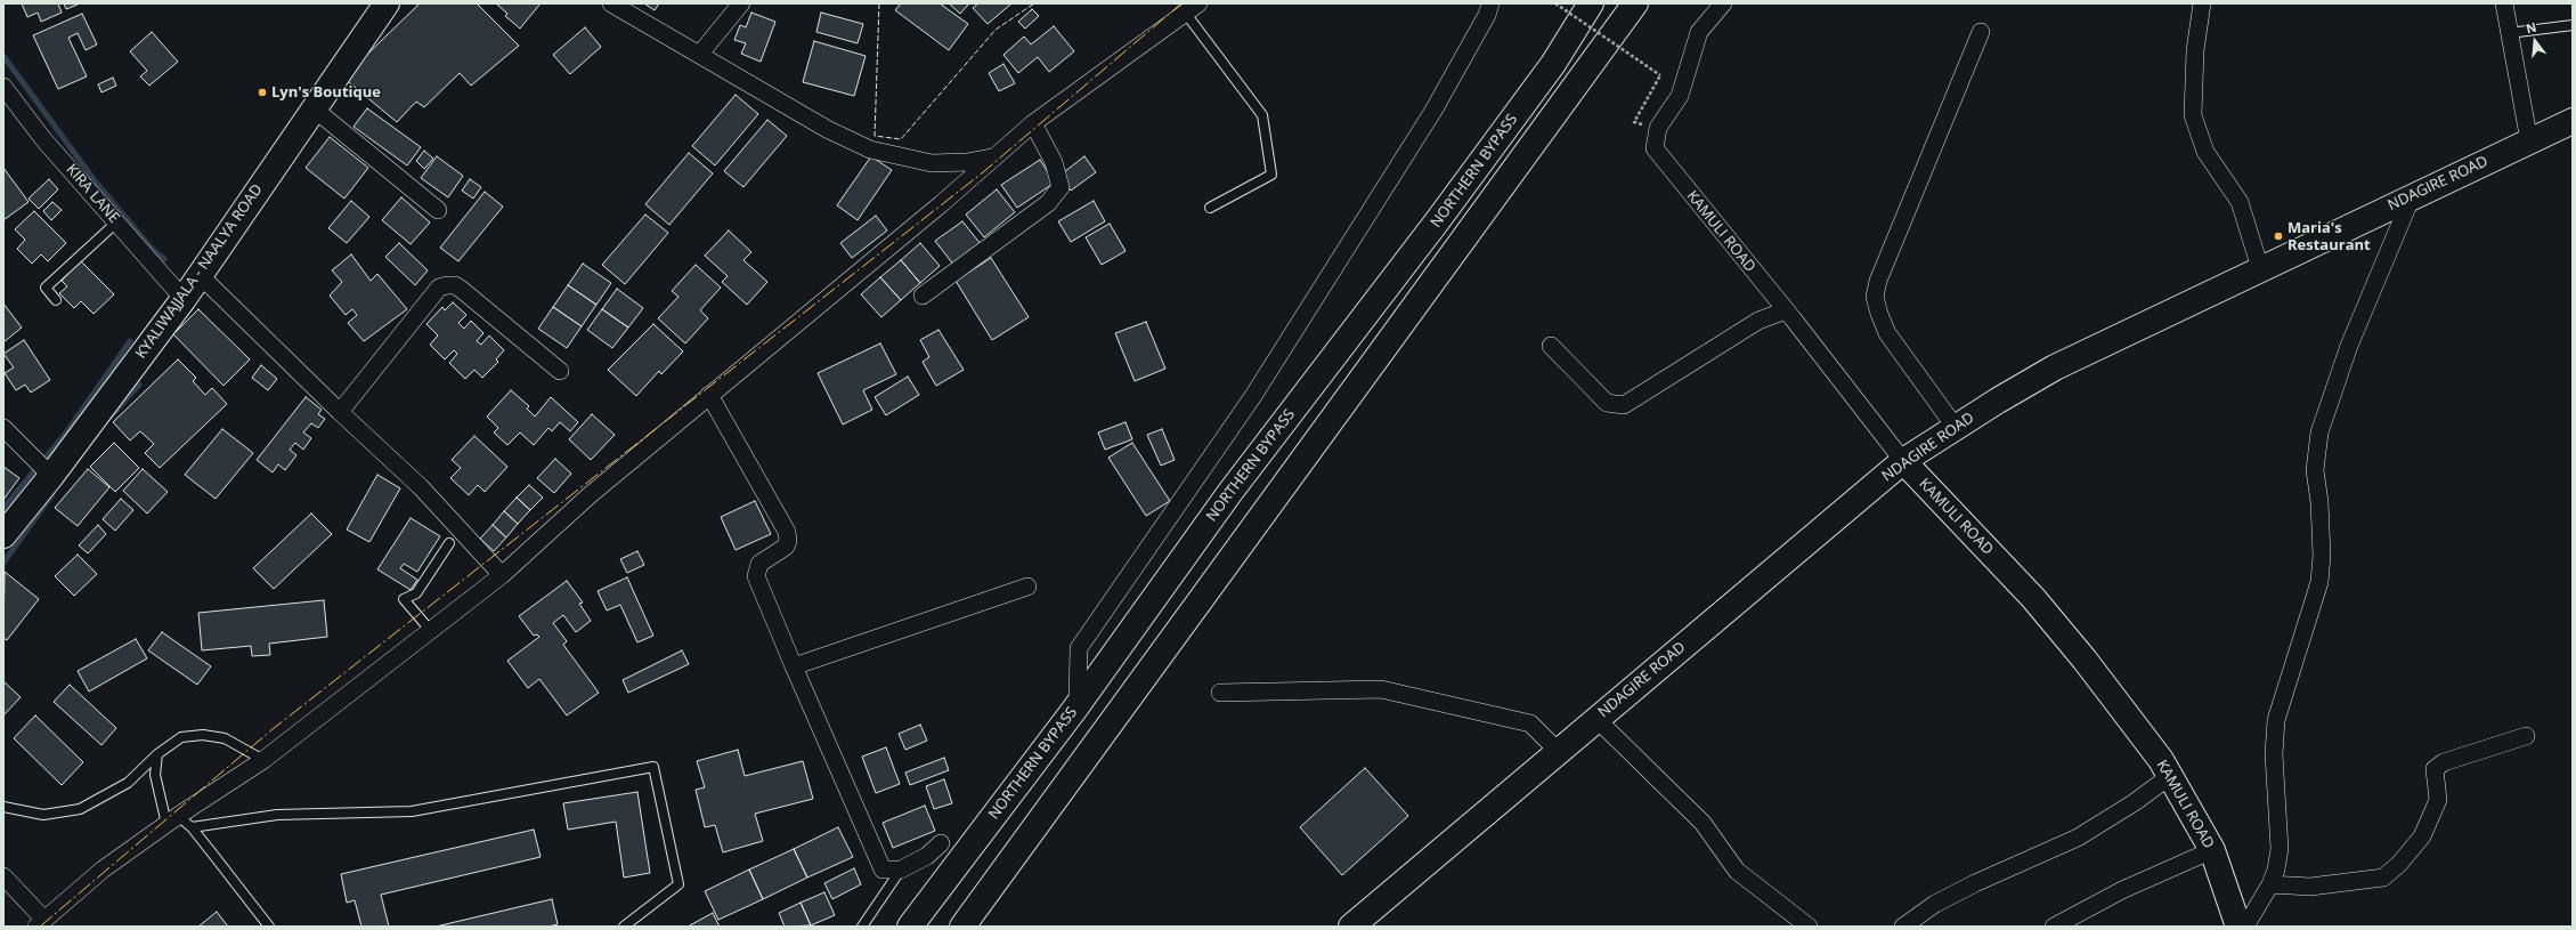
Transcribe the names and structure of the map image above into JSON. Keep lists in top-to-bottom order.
{
  "streets": {
    "main road": [
      "NORTHERN BYPASS",
      "NDAGIRE ROAD",
      "KAMULI ROAD",
      "KYALIWAJJALA - NAALYA ROAD"
    ],
    "street": ["KIRA LANE"]
  },
  "crossings": [
    ["NDAGIRE ROAD", "KAMULI ROAD"],
    ["KIRA LANE", "KYALIWAJJALA - NAALYA ROAD"]
  ],
  "places": ["Lyn's Boutique", "Maria's Restaurant"],
  "north": "top"
}
